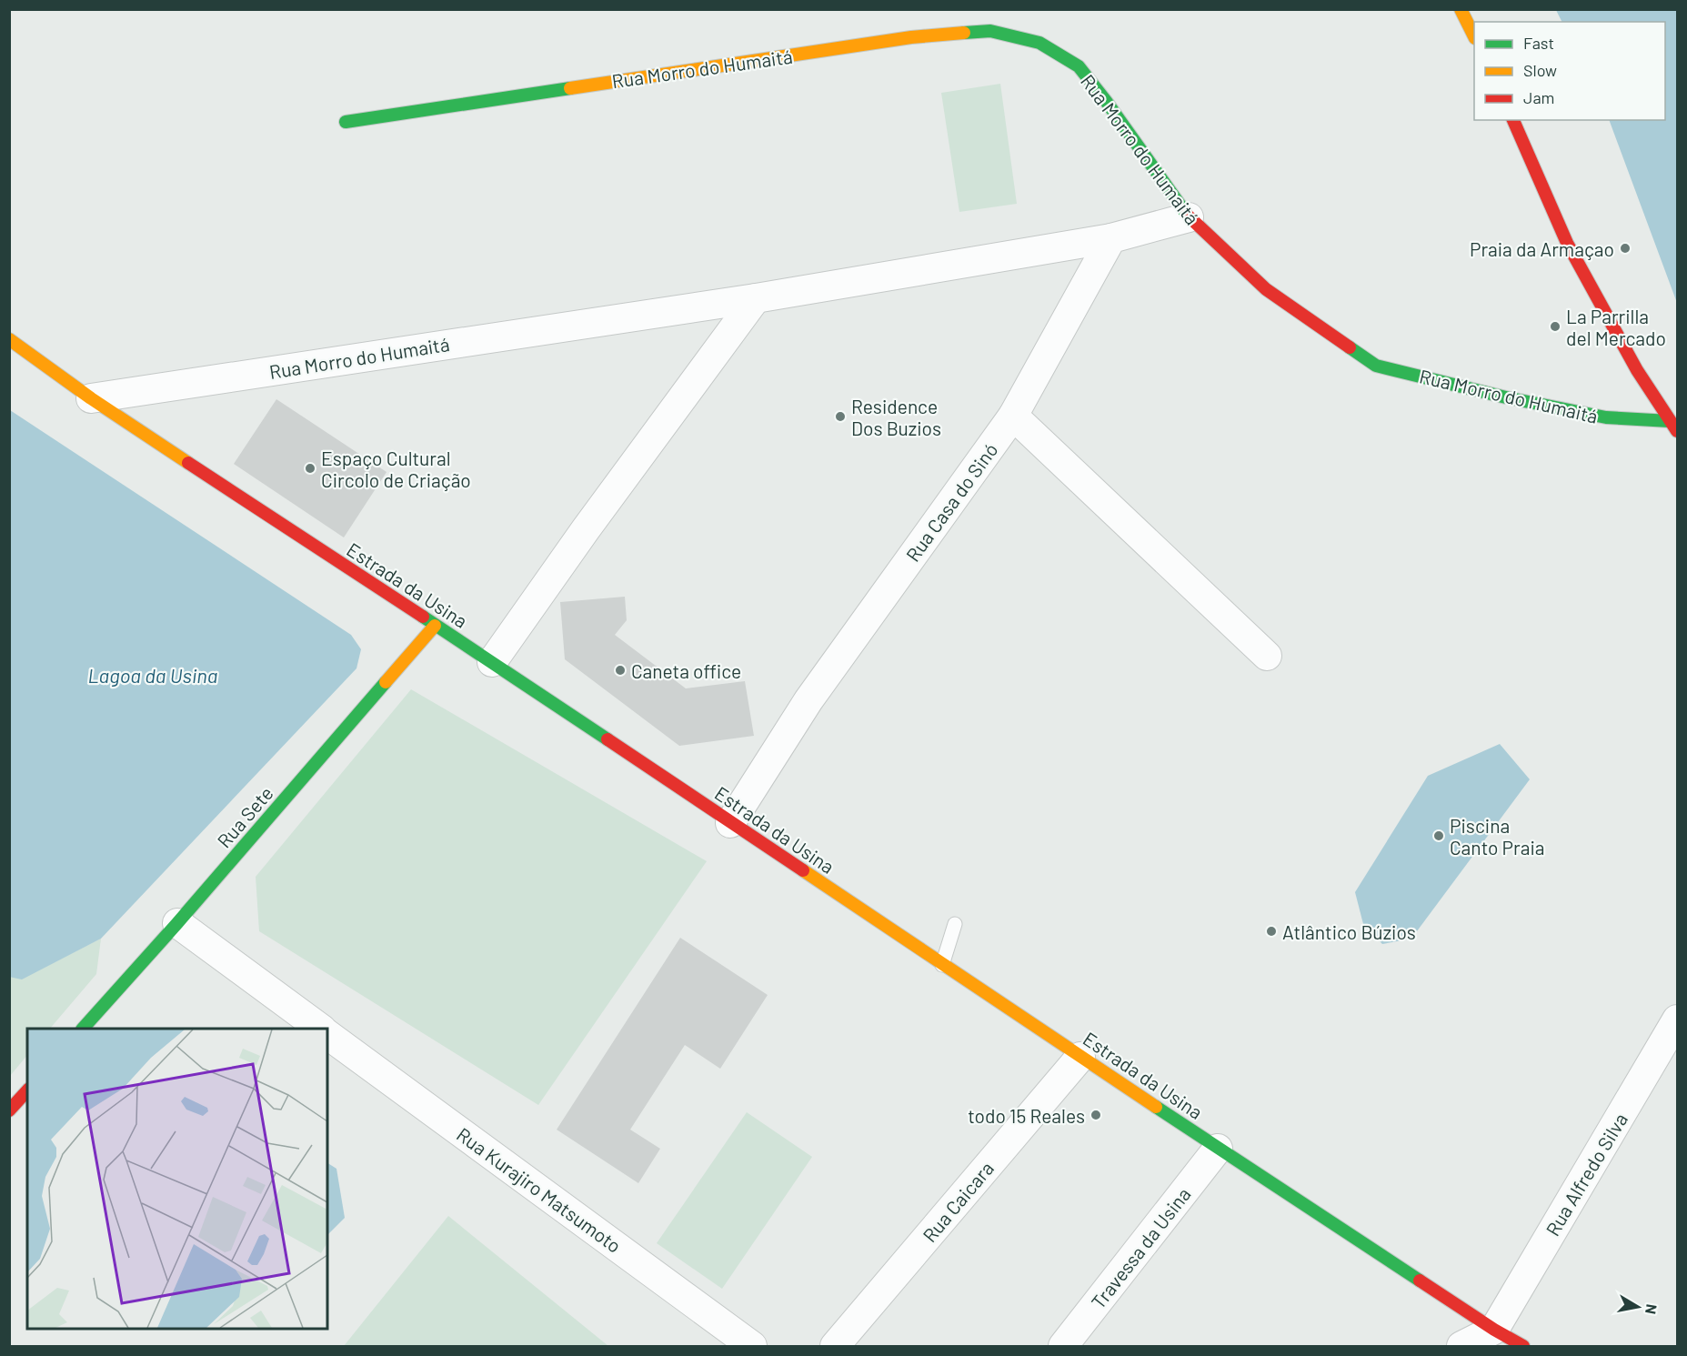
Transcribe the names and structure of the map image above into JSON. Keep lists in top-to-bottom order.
{
  "streets": {
    "street": [
      "Rua Morro do Humaitá",
      "Rua Casa do Sinó",
      "Estrada da Usina",
      "Rua Sete",
      "Rua Alfredo Silva",
      "Rua Kurajiro Matsumoto",
      "Rua Caicara",
      "Travessa da Usina"
    ]
  },
  "crossings": [
    ["Rua Morro do Humaitá", "Rua Casa do Sinó"],
    ["Rua Morro do Humaitá", "Estrada da Usina"],
    ["Rua Casa do Sinó", "Estrada da Usina"],
    ["Estrada da Usina", "Rua Sete"],
    ["Estrada da Usina", "Rua Alfredo Silva"],
    ["Estrada da Usina", "Rua Caicara"],
    ["Estrada da Usina", "Travessa da Usina"]
  ],
  "water": ["Lagoa da Usina"],
  "places": [
    "Praia da Armaçao",
    "La Parrilla del Mercado",
    "Residence Dos Buzios",
    "Espaço Cultural Circolo de Criação",
    "Caneta office",
    "Piscina Canto Praia",
    "Atlântico Búzios",
    "todo 15 Reales"
  ],
  "legend": ["Fast", "Slow", "Jam"],
  "north": "right"
}
